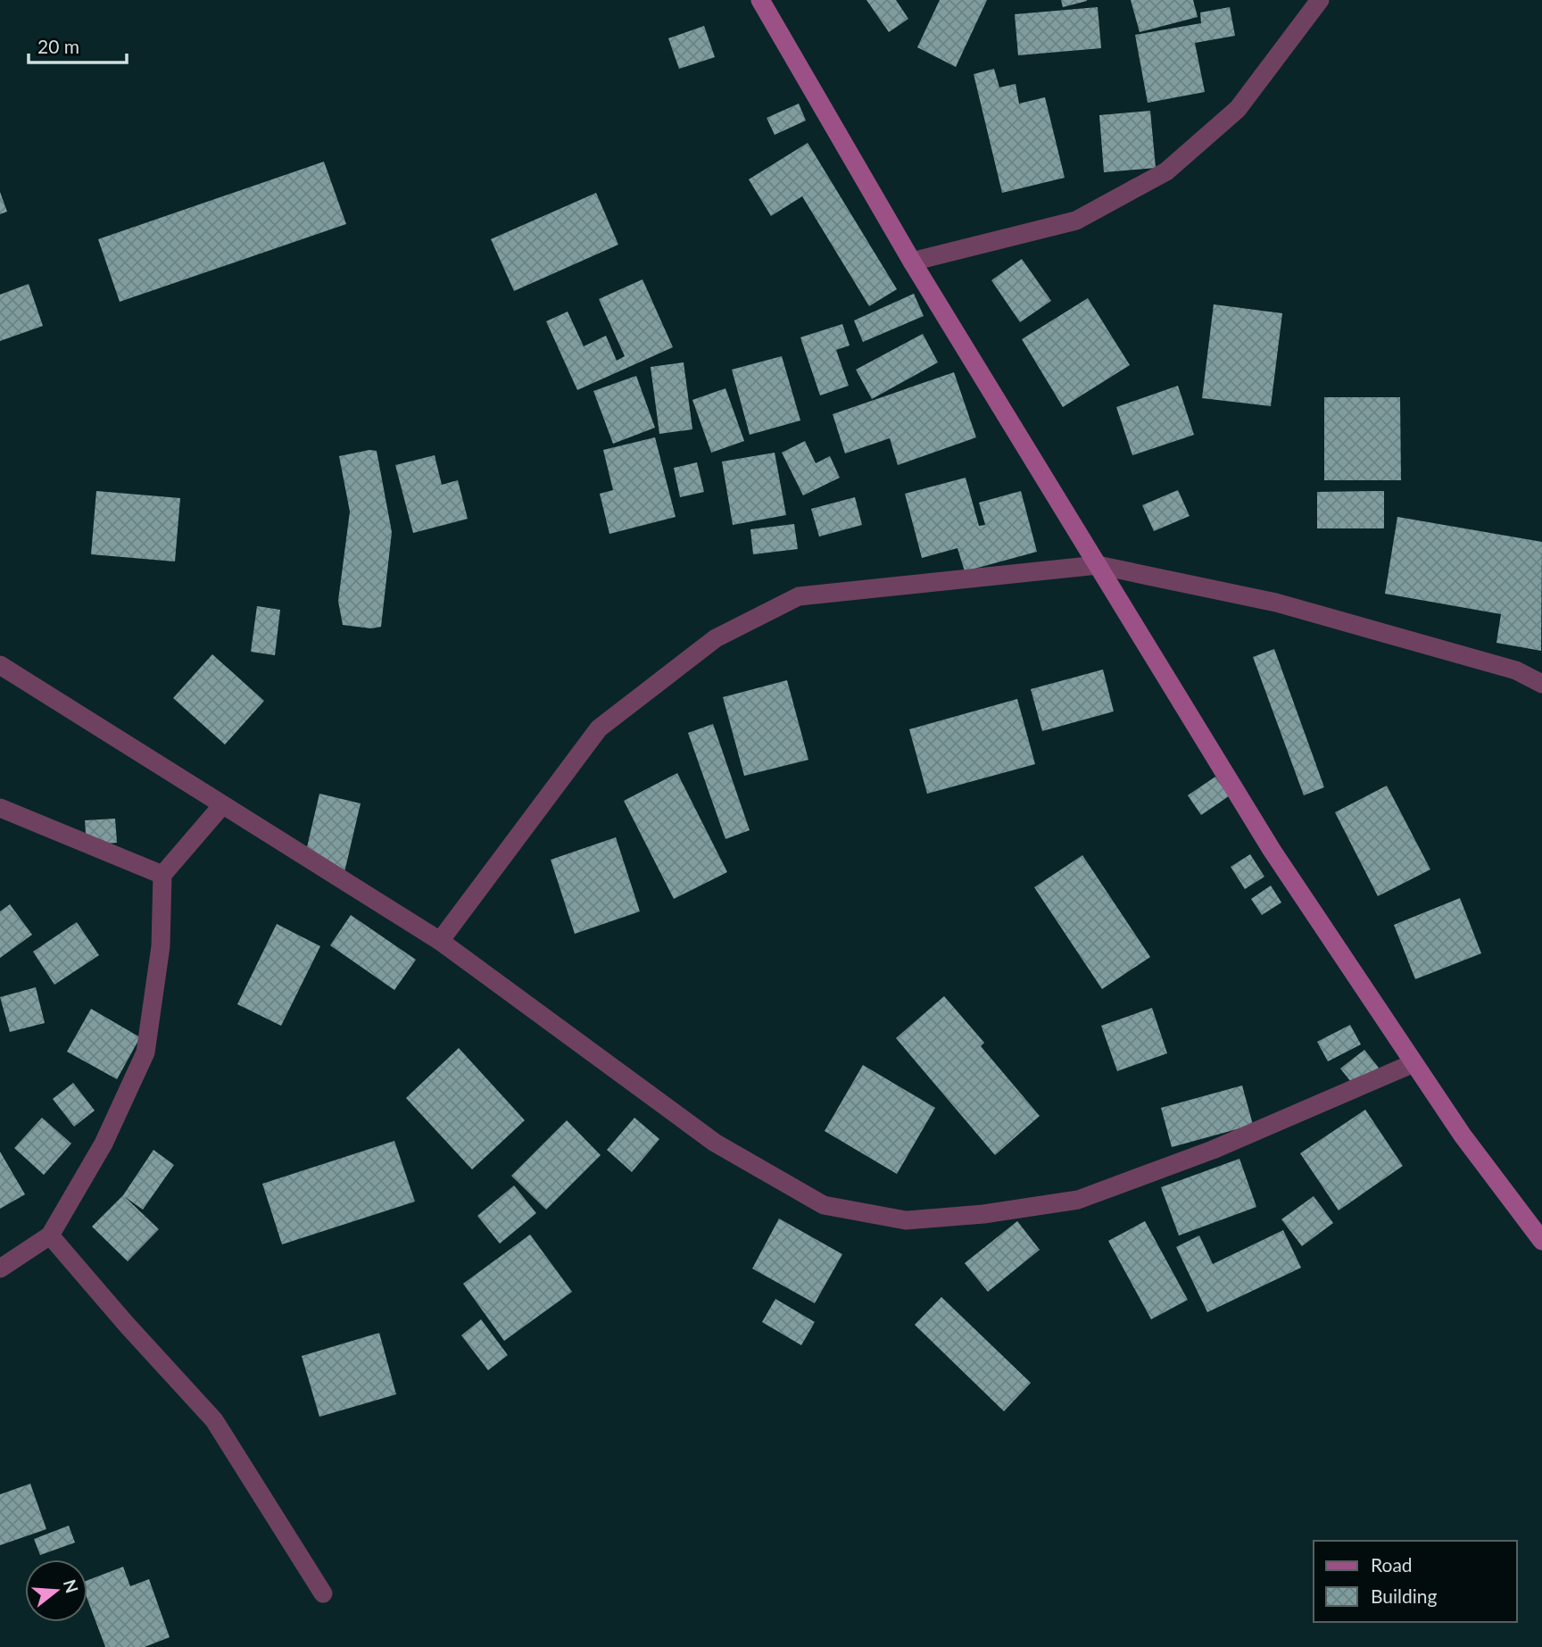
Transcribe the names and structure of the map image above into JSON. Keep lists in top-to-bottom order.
{
  "legend": ["Road", "Building"],
  "scale_bar": "20 m",
  "north": "right"
}
